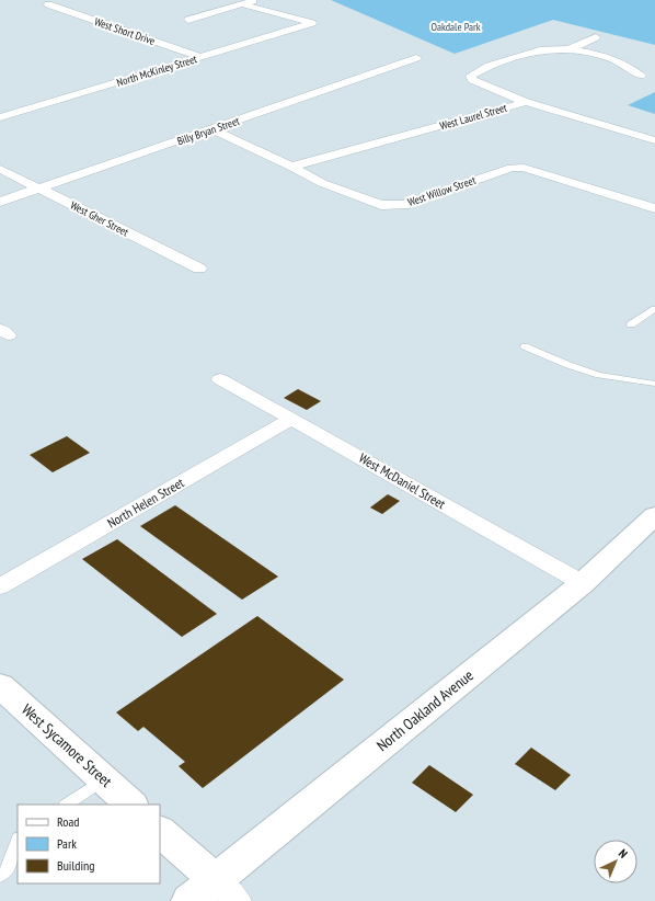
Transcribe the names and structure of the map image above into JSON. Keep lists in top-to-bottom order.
{
  "streets": {
    "street": [
      "West Short Drive",
      "North McKinley Street",
      "West Laurel Street",
      "Billy Bryan Street",
      "West Willow Street",
      "West Gher Street",
      "West McDaniel Street",
      "North Helen Street",
      "North Oakland Avenue",
      "West Sycamore Street"
    ]
  },
  "crossings": [
    ["West Short Drive", "North McKinley Street"],
    ["West Laurel Street", "West Willow Street"],
    ["Billy Bryan Street", "West Willow Street"],
    ["Billy Bryan Street", "West Gher Street"],
    ["West McDaniel Street", "North Helen Street"],
    ["West McDaniel Street", "North Oakland Avenue"]
  ],
  "parks": ["Oakdale Park"],
  "legend": ["Road", "Park", "Building"],
  "north": "top right"
}
